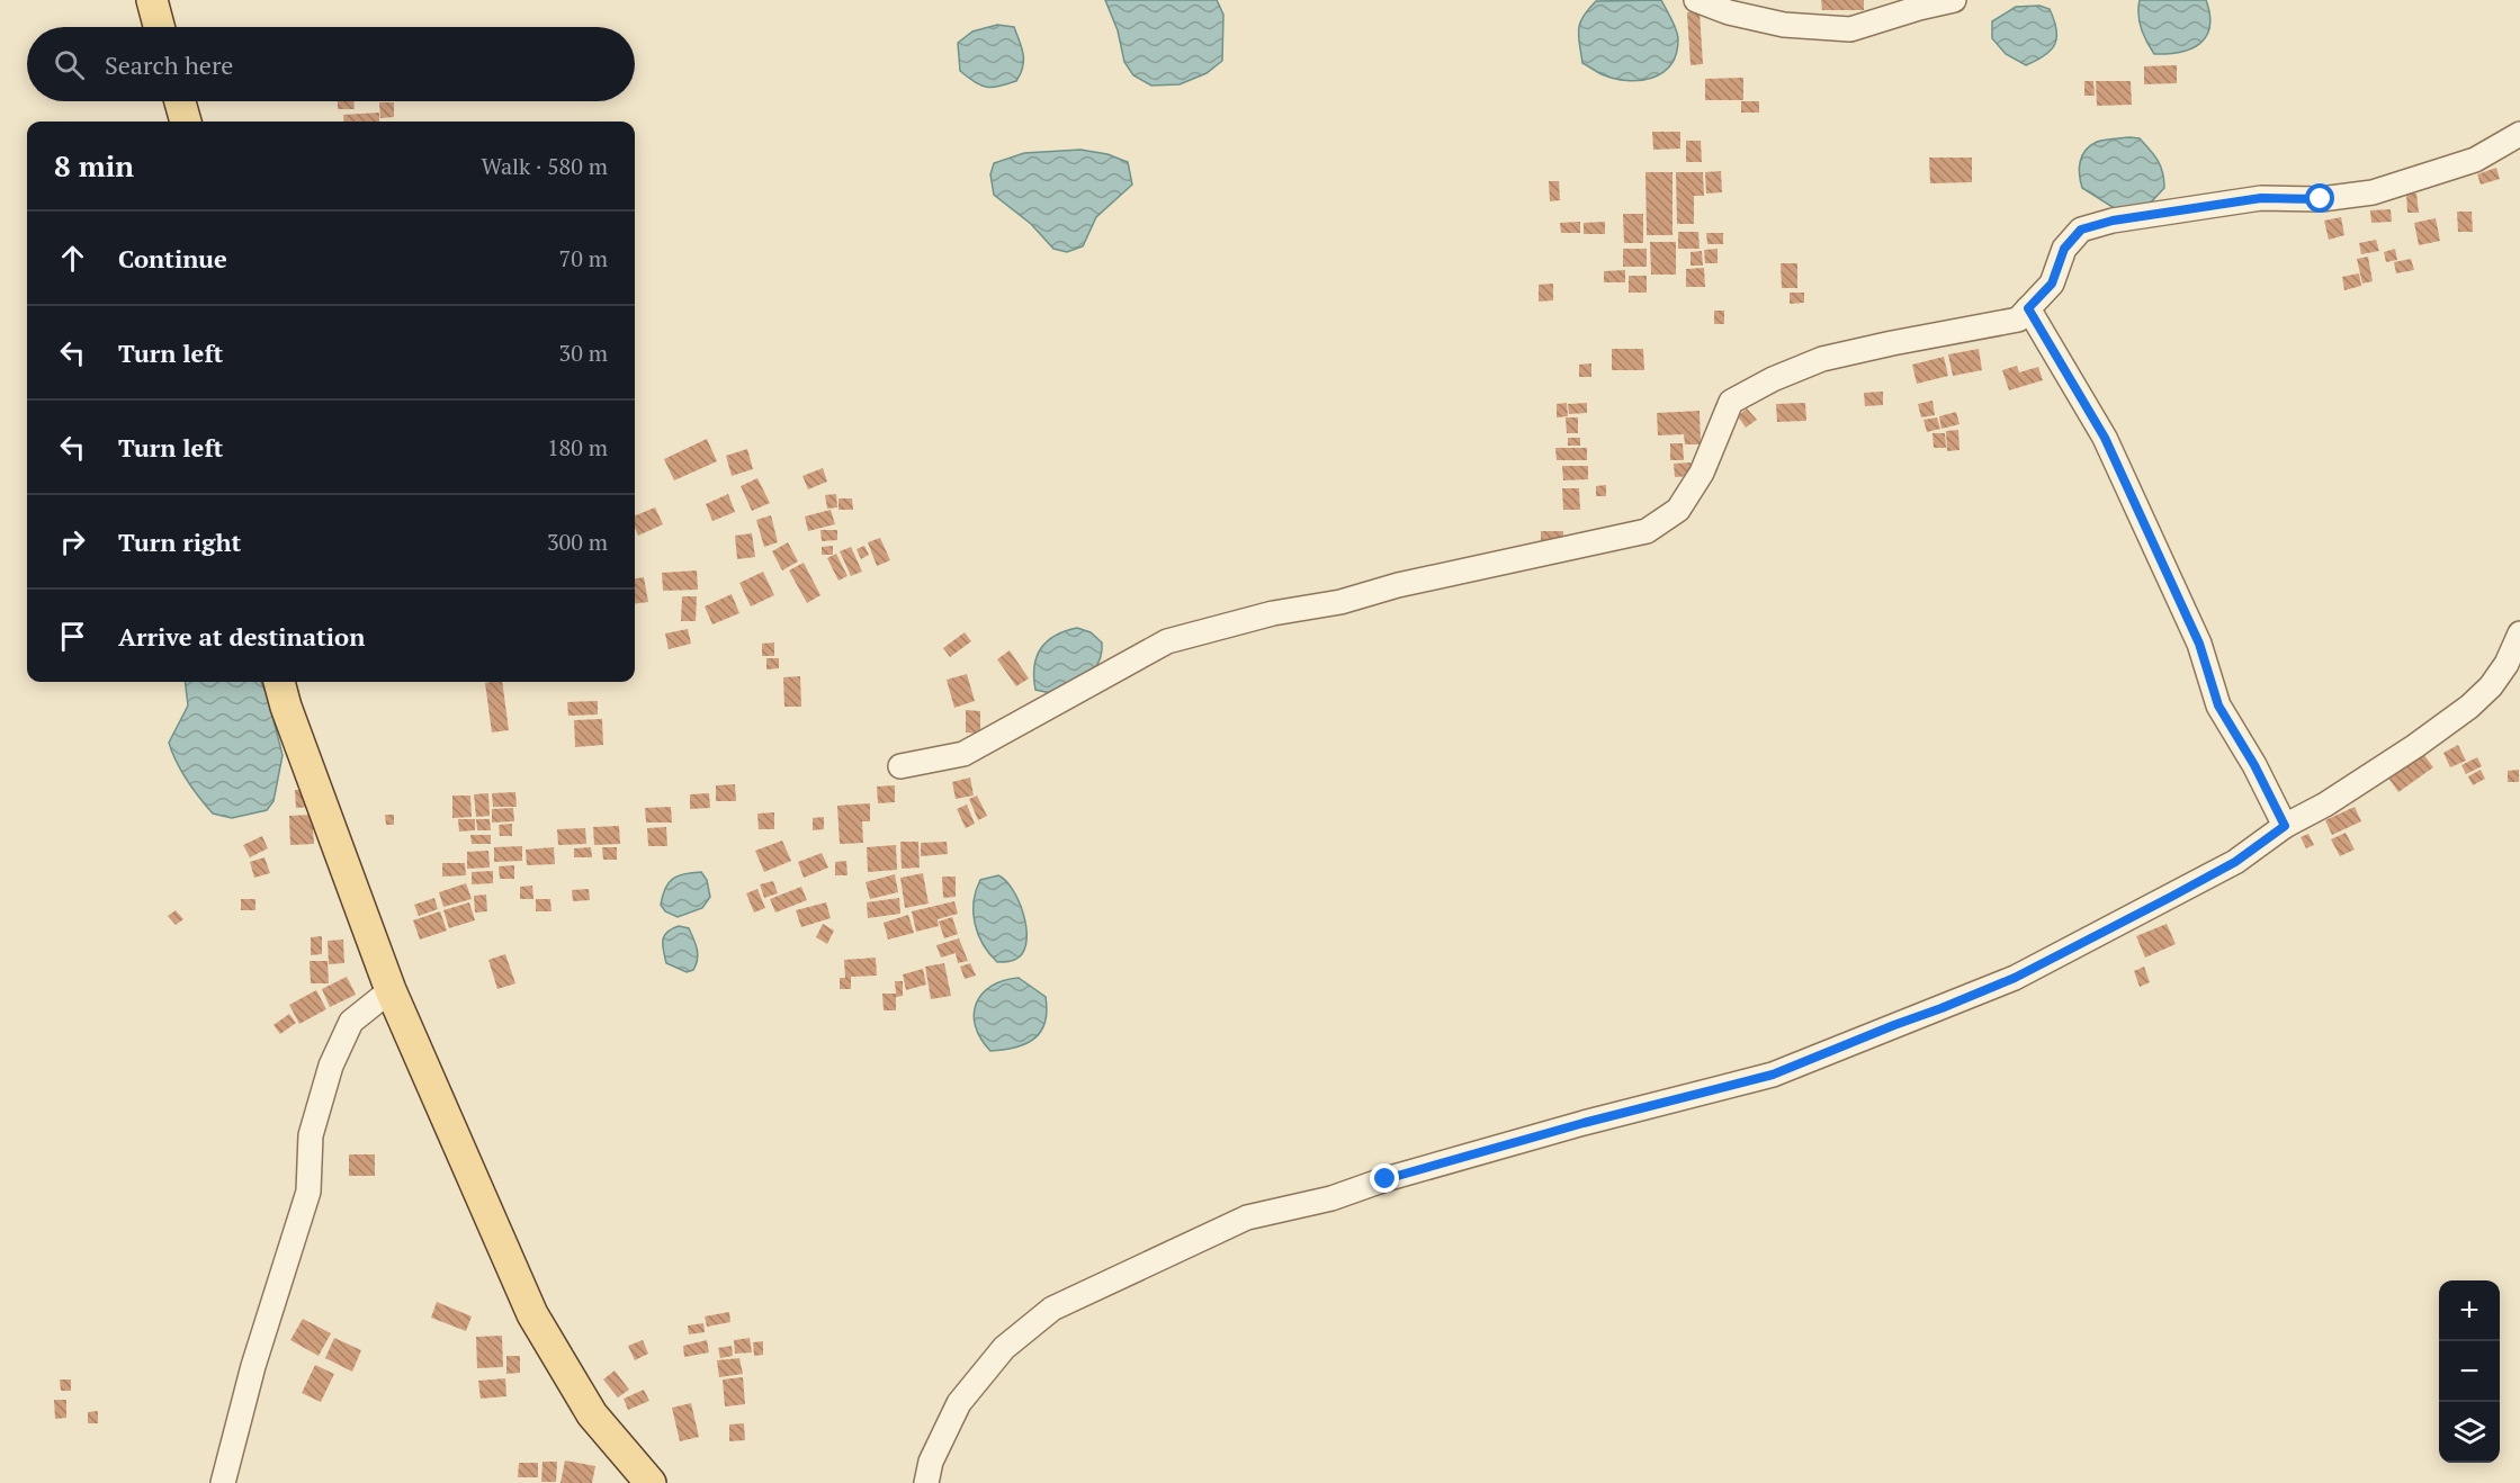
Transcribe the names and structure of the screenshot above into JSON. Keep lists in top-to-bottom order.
{
  "page": {
    "search": "Search here",
    "heading": ["8 min", "Walk · 580 m"],
    "list": [
      ["Continue", "70 m"],
      ["Turn left", "30 m"],
      ["Turn left", "180 m"],
      ["Turn right", "300 m"],
      "Arrive at destination"
    ],
    "map_buttons": ["+", "−"]
  }
}
